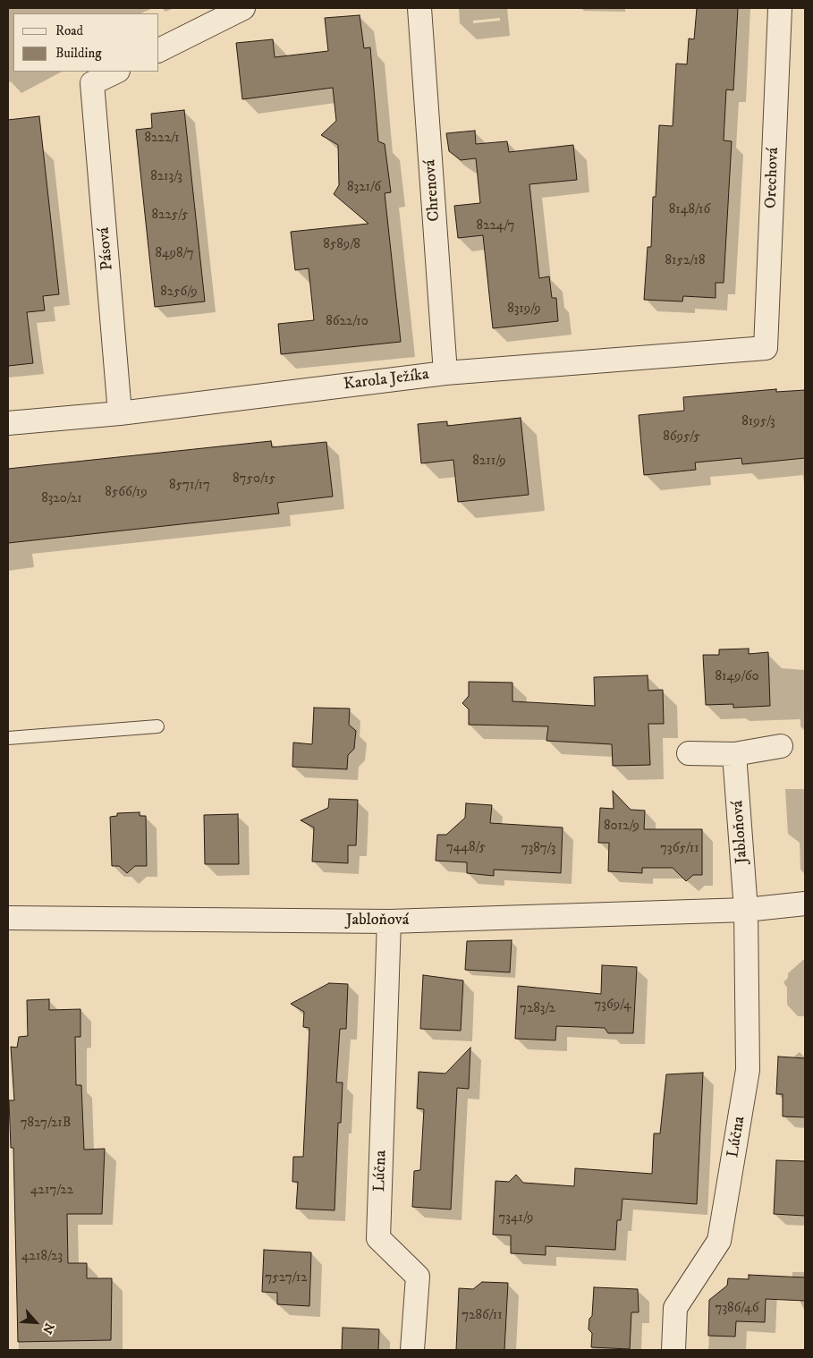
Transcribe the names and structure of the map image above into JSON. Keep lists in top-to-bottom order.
{
  "streets": {
    "street": [
      "Orechová",
      "Chrenová",
      "Pásová",
      "Karola Ježíka",
      "Jabloňová",
      "Lúčna"
    ]
  },
  "crossings": [
    ["Orechová", "Karola Ježíka"],
    ["Chrenová", "Karola Ježíka"],
    ["Pásová", "Karola Ježíka"],
    ["Jabloňová", "Lúčna"]
  ],
  "house_numbers": [
    "8222/1",
    "8213/3",
    "8321/6",
    "8148/16",
    "8225/5",
    "8224/7",
    "8589/8",
    "8498/7",
    "8152/18",
    "8256/9",
    "8319/9",
    "8622/10",
    "8195/3",
    "8695/5",
    "8211/9",
    "8750/15",
    "8571/17",
    "8566/19",
    "8320/21",
    "8149/60",
    "8012/9",
    "7448/5",
    "7387/3",
    "7365/11",
    "7369/4",
    "7283/2",
    "7827/21B",
    "4217/22",
    "7341/9",
    "4218/23",
    "7527/12",
    "7386/46",
    "7286/11"
  ],
  "legend": ["Road", "Building"],
  "north": "bottom right"
}
